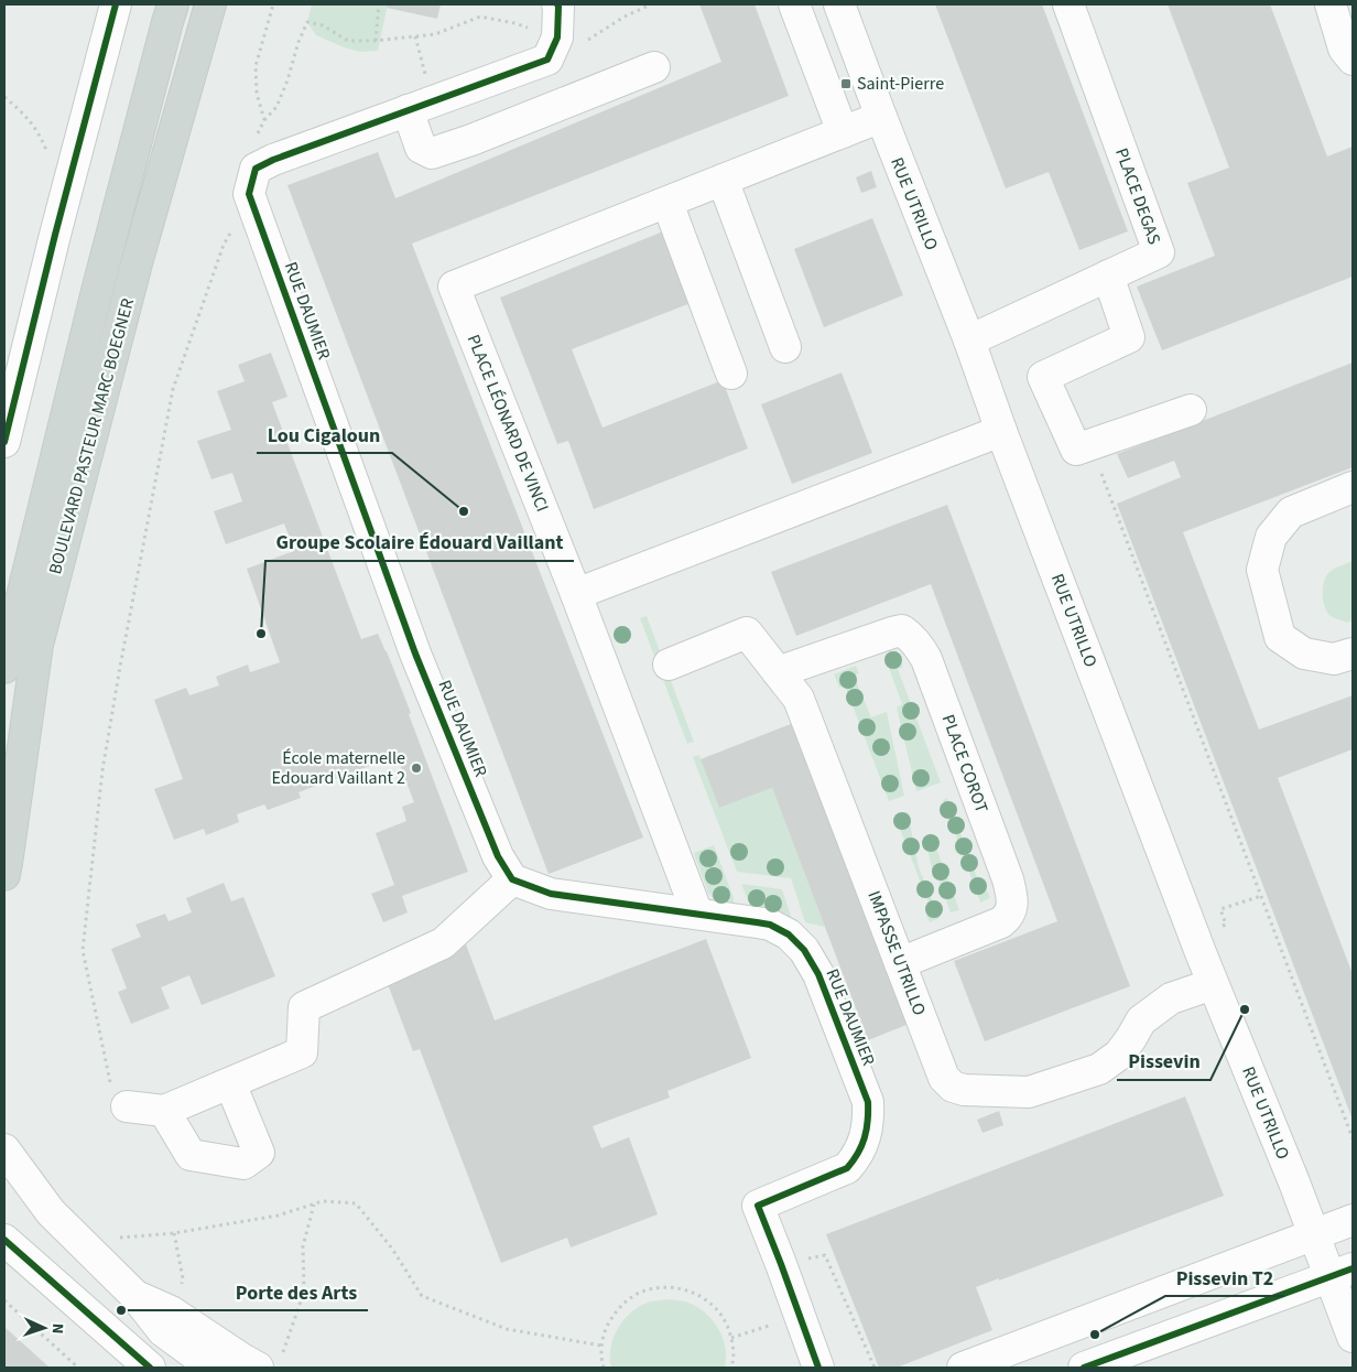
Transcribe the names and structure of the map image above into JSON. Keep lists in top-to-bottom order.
{
  "streets": {
    "main road": ["BOULEVARD PASTEUR MARC BOEGNER"],
    "street": [
      "PLACE DEGAS",
      "RUE UTRILLO",
      "RUE DAUMIER",
      "PLACE LÉONARD DE VINCI",
      "PLACE COROT",
      "IMPASSE UTRILLO"
    ]
  },
  "crossings": [
    ["PLACE DEGAS", "RUE UTRILLO"],
    ["RUE UTRILLO", "PLACE LÉONARD DE VINCI"],
    ["RUE UTRILLO", "IMPASSE UTRILLO"],
    ["PLACE COROT", "IMPASSE UTRILLO"]
  ],
  "places": {
    "transit": ["Saint-Pierre"],
    "other": [
      "Lou Cigaloun",
      "Groupe Scolaire Édouard Vaillant",
      "École maternelle Edouard Vaillant 2",
      "Pissevin",
      "Porte des Arts",
      "Pissevin T2"
    ]
  },
  "north": "right"
}
